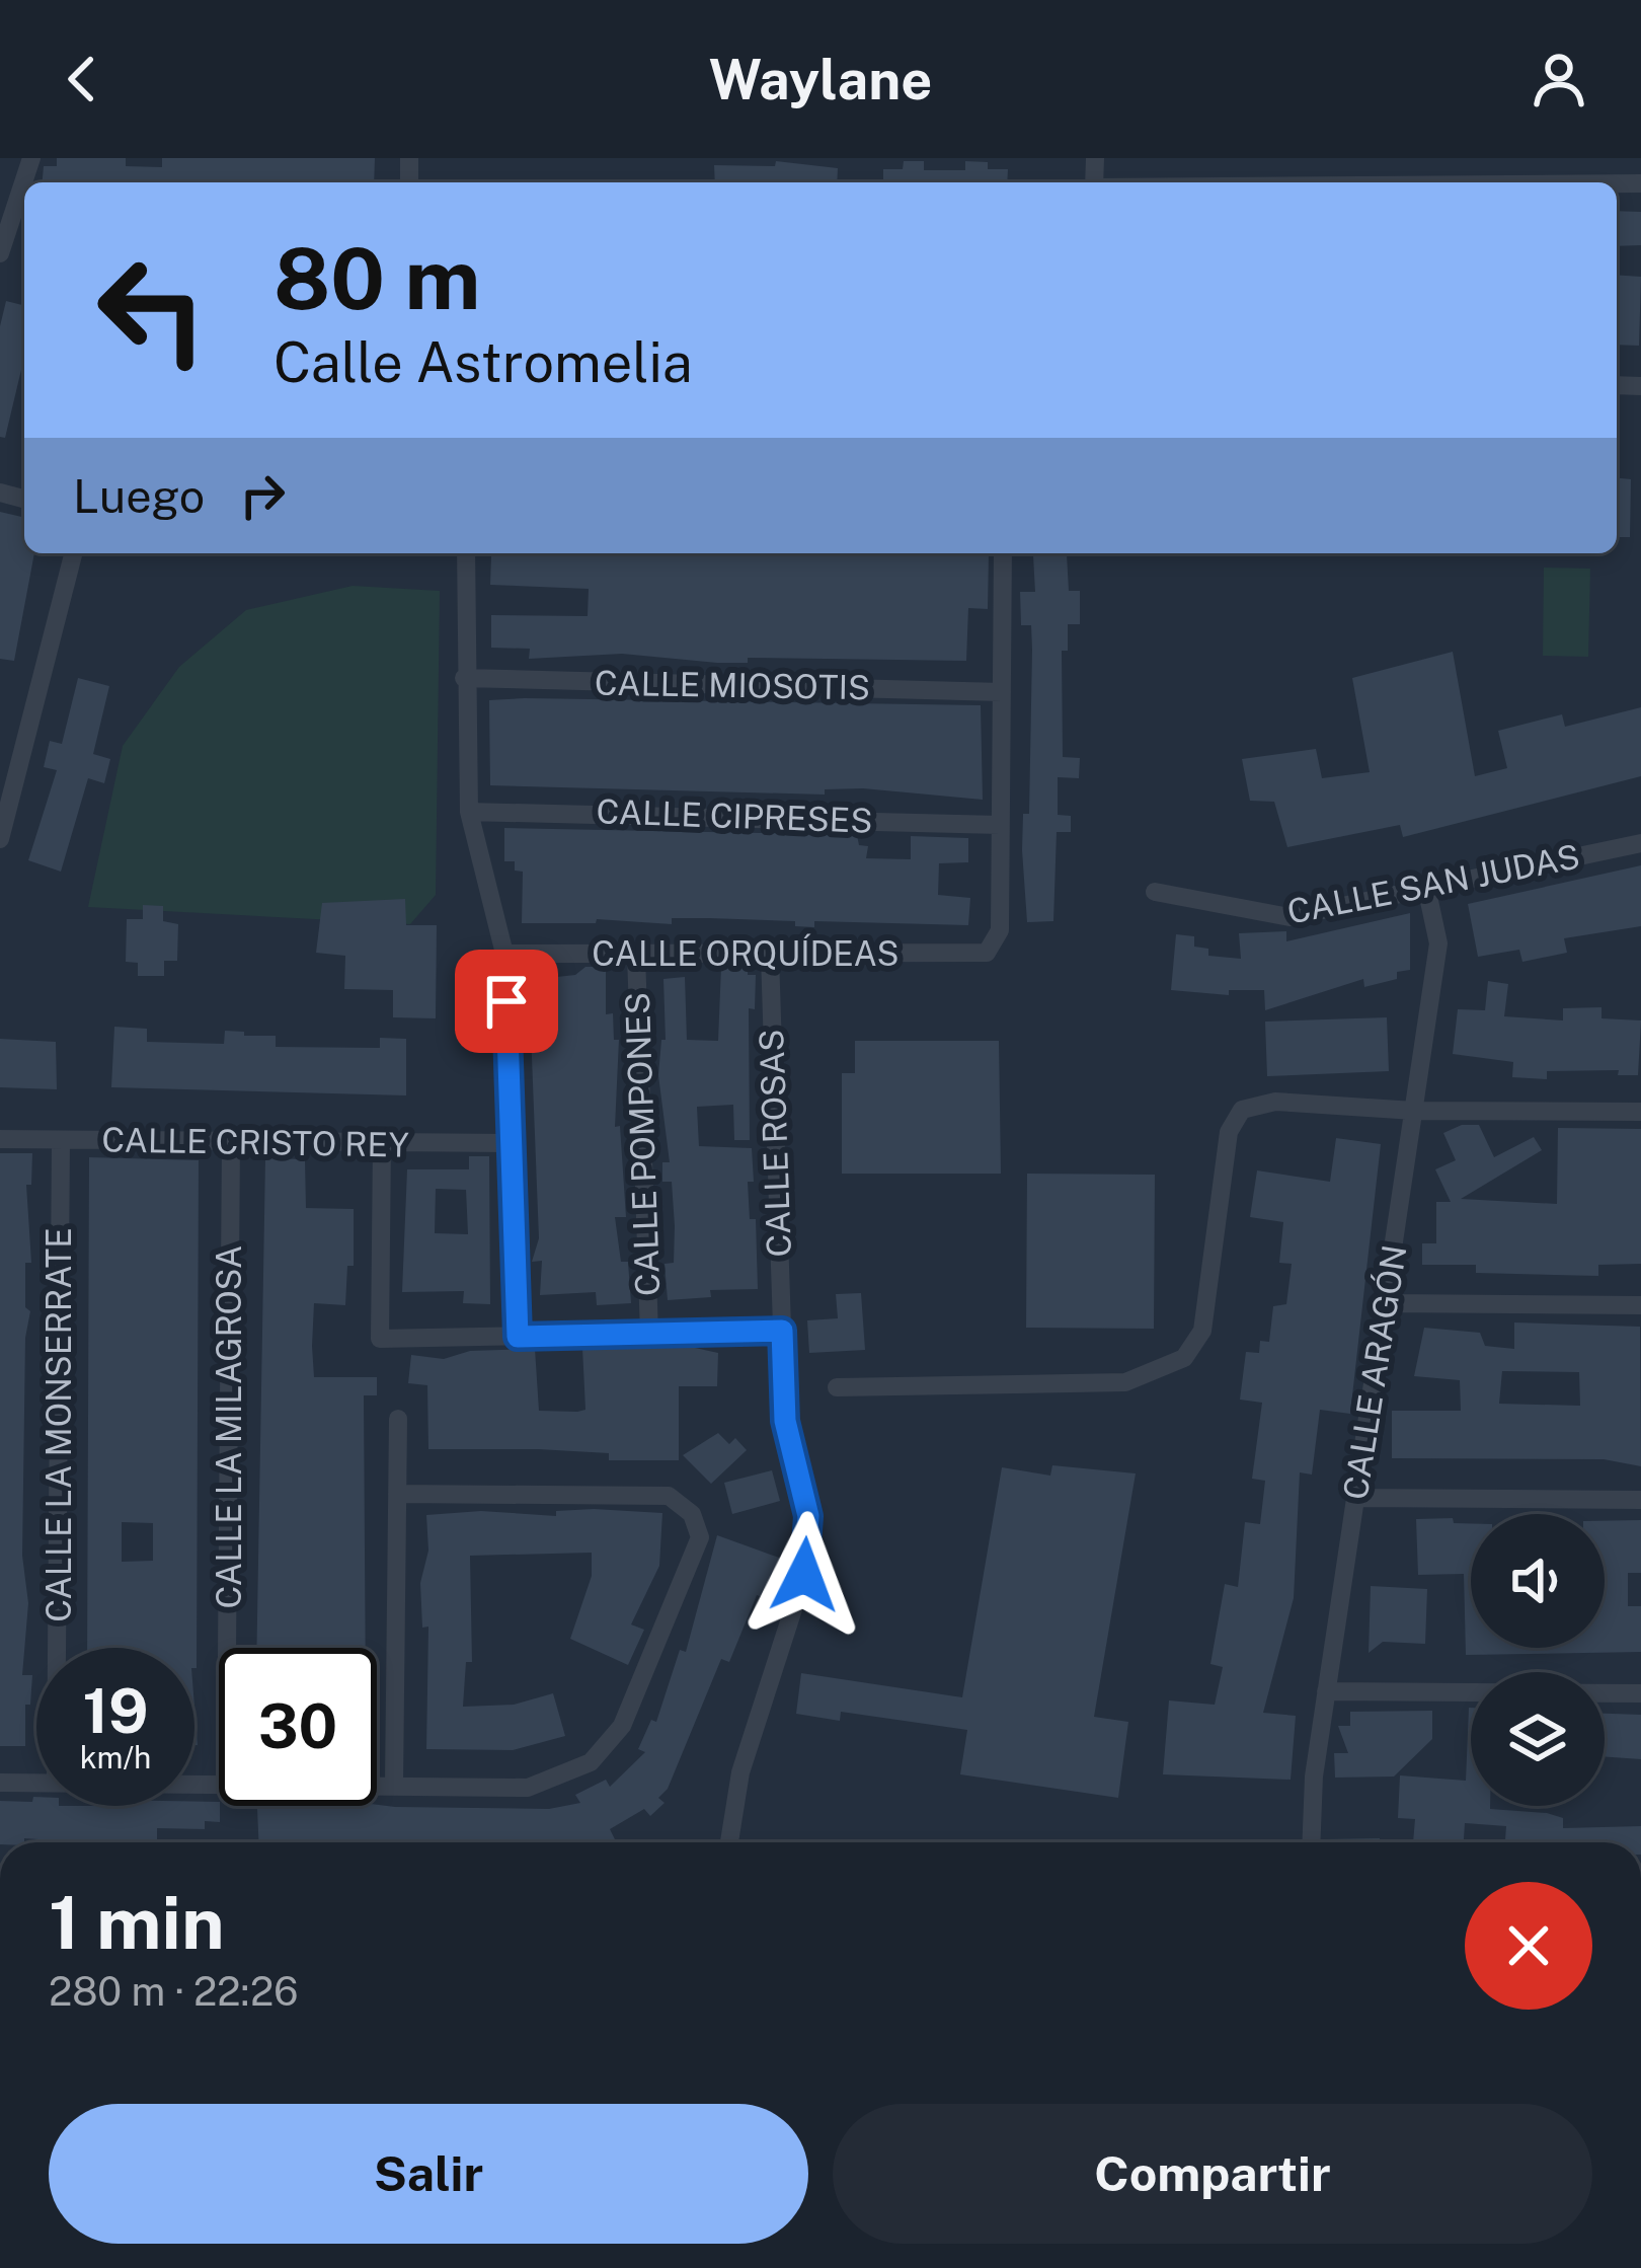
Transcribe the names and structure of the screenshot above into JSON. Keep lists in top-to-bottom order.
{
  "streets": {
    "street": [
      "CALLE MIOSOTIS",
      "CALLE CIPRESES",
      "CALLE SAN JUDAS",
      "CALLE ORQUÍDEAS",
      "CALLE CRISTO REY",
      "CALLE ROSAS",
      "CALLE POMPONES",
      "CALLE ARAGÓN",
      "CALLE LA MONSERRATE",
      "CALLE LA MILAGROSA"
    ]
  },
  "crossings": [
    ["CALLE CIPRESES", "CALLE ORQUÍDEAS"],
    ["CALLE SAN JUDAS", "CALLE ARAGÓN"],
    ["CALLE ORQUÍDEAS", "CALLE ROSAS"],
    ["CALLE ORQUÍDEAS", "CALLE POMPONES"],
    ["CALLE CRISTO REY", "CALLE LA MONSERRATE"],
    ["CALLE CRISTO REY", "CALLE LA MILAGROSA"]
  ],
  "page": {
    "header": "Waylane",
    "turn": ["80 m", "Calle Astromelia"],
    "then": "Luego",
    "speed": "19 km/h",
    "limit": "30",
    "heading": ["1 min", "280 m · 22:26"],
    "buttons": ["Salir", "Compartir"]
  }
}
